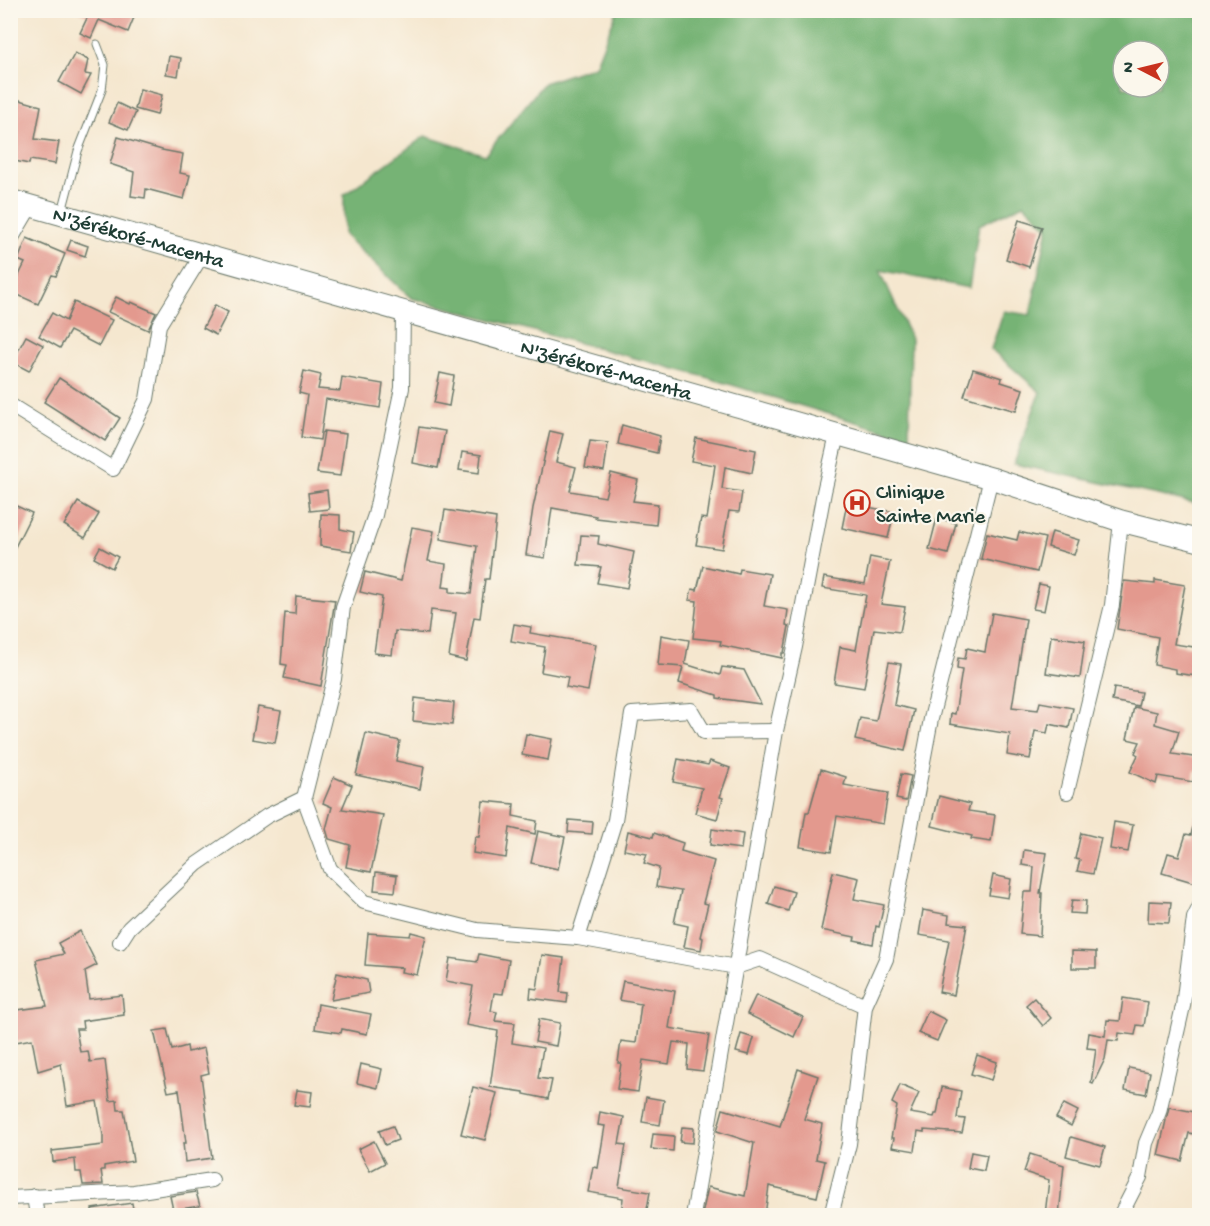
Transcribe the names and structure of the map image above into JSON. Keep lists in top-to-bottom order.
{
  "streets": {
    "highway": ["N'zérékoré-Macenta"]
  },
  "places": {
    "hospital": ["Clinique Sainte Marie"]
  },
  "north": "left"
}
